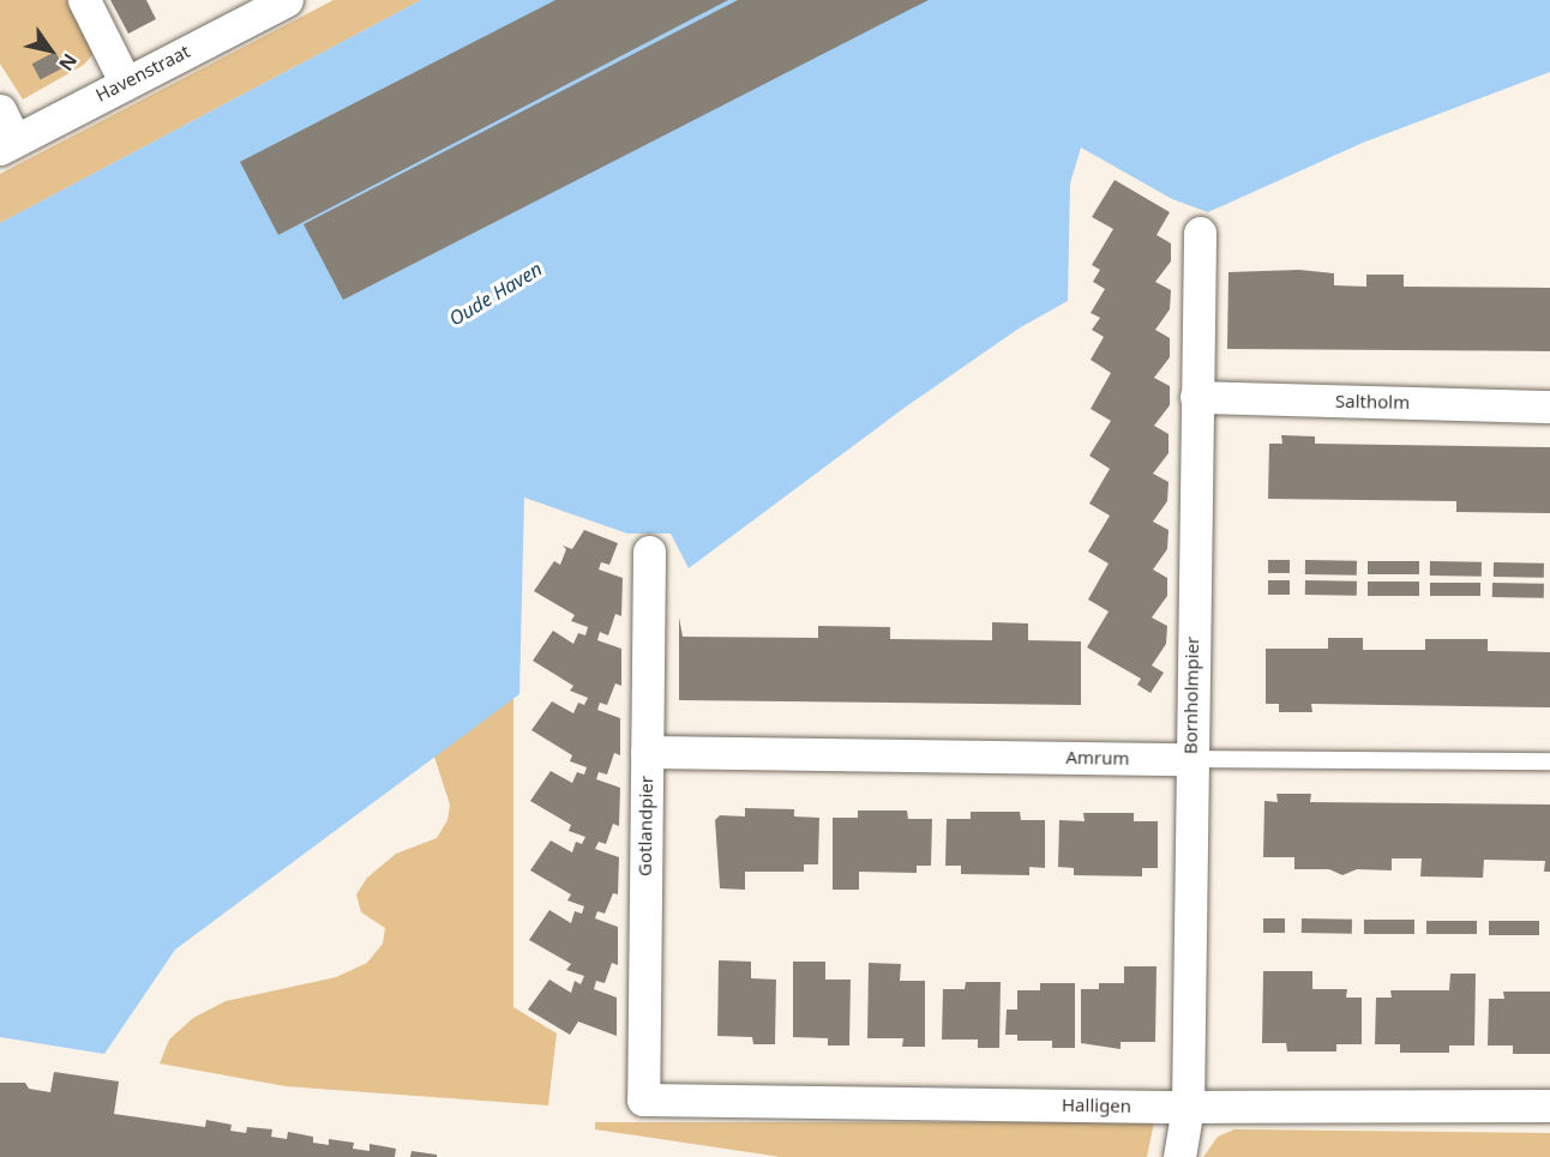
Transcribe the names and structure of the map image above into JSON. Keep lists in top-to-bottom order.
{
  "streets": {
    "street": [
      "Havenstraat",
      "Saltholm",
      "Bornholmpier",
      "Amrum",
      "Gotlandpier",
      "Halligen"
    ]
  },
  "crossings": [
    ["Saltholm", "Bornholmpier"],
    ["Bornholmpier", "Amrum"],
    ["Bornholmpier", "Halligen"],
    ["Amrum", "Gotlandpier"],
    ["Gotlandpier", "Halligen"]
  ],
  "water": ["Oude Haven"],
  "north": "bottom right"
}
